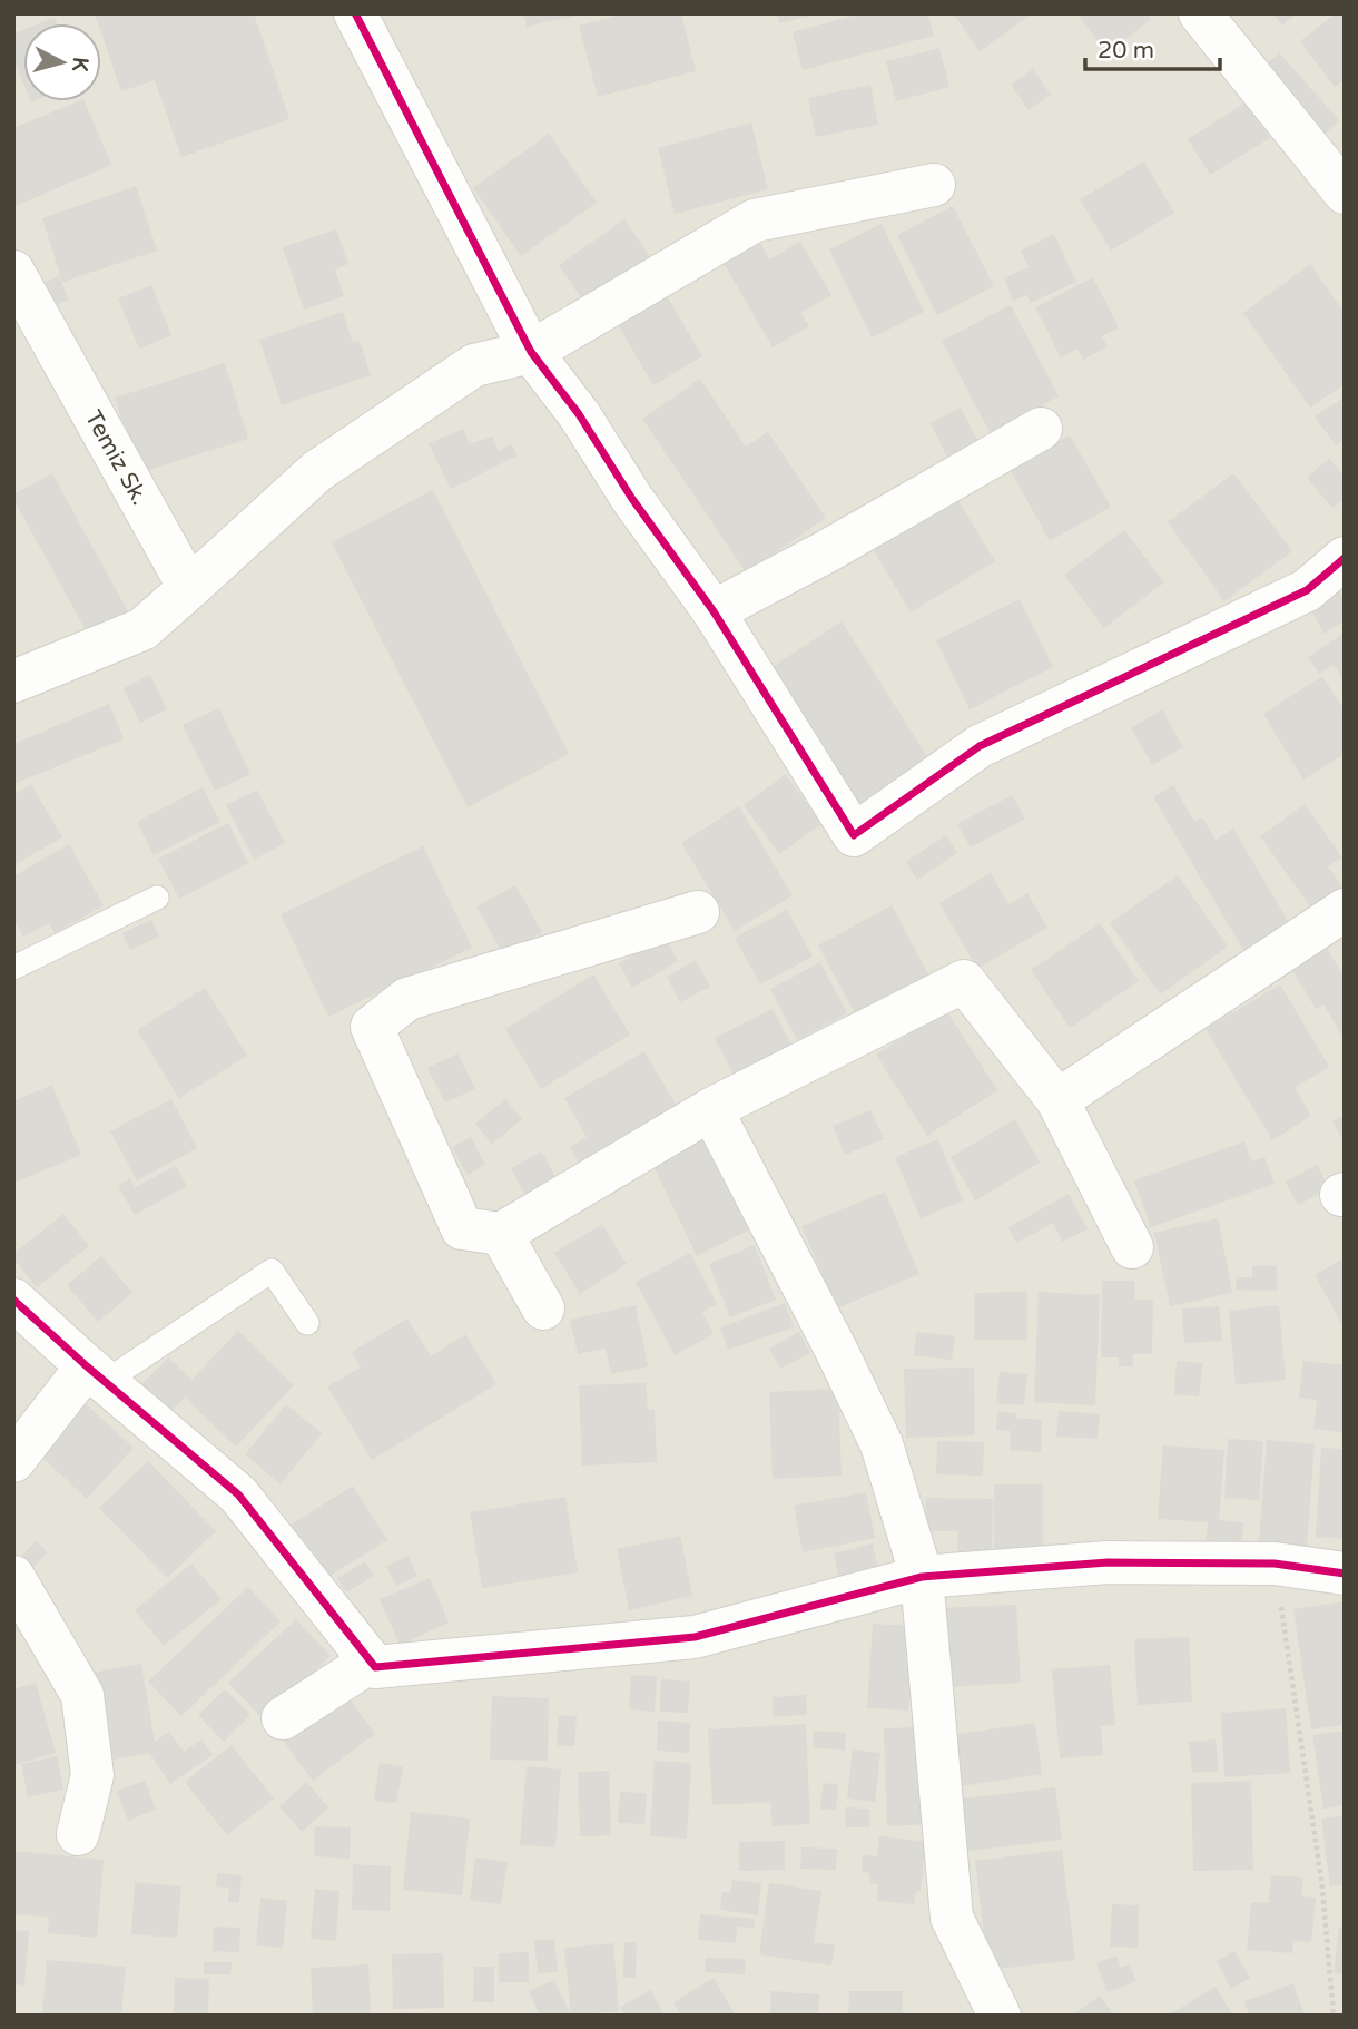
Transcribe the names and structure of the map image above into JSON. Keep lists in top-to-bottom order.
{
  "streets": {
    "street": ["Temiz Sk."]
  },
  "scale_bar": "20 m",
  "north": "right"
}
